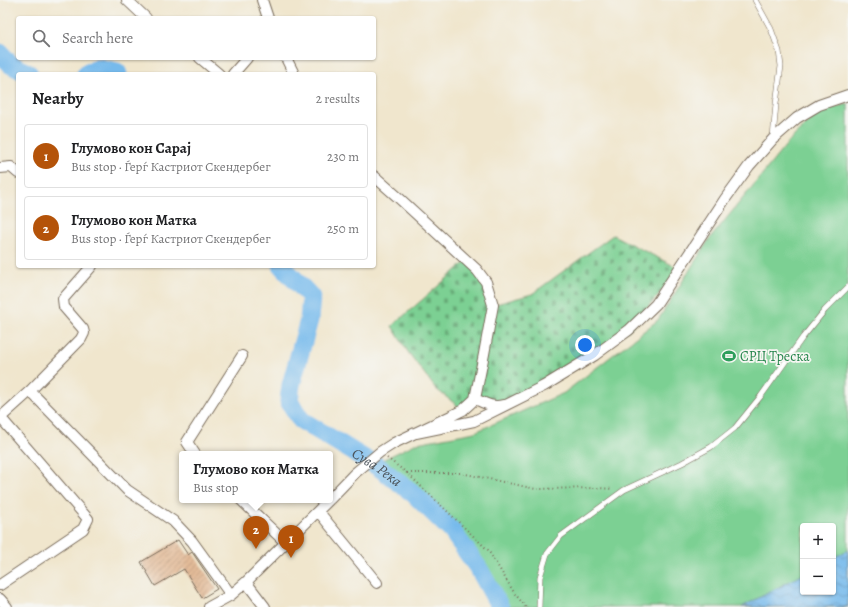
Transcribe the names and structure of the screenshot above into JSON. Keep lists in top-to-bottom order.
{
  "water": ["Сува Река"],
  "places": {
    "sports": ["СРЦ Треска"]
  },
  "page": {
    "search": "Search here",
    "heading": ["Nearby", "2 results"],
    "list": [
      {
        "mark": "1",
        "name": "Глумово кон Сарај",
        "note": "Bus stop · Ѓерѓ Кастриот Скендербег",
        "value": "230 m"
      },
      {
        "mark": "2",
        "name": "Глумово кон Матка",
        "note": "Bus stop · Ѓерѓ Кастриот Скендербег",
        "value": "250 m"
      }
    ],
    "popup": ["Глумово кон Матка", "Bus stop"],
    "pins": ["2", "1"],
    "map_buttons": ["+", "−"]
  }
}
